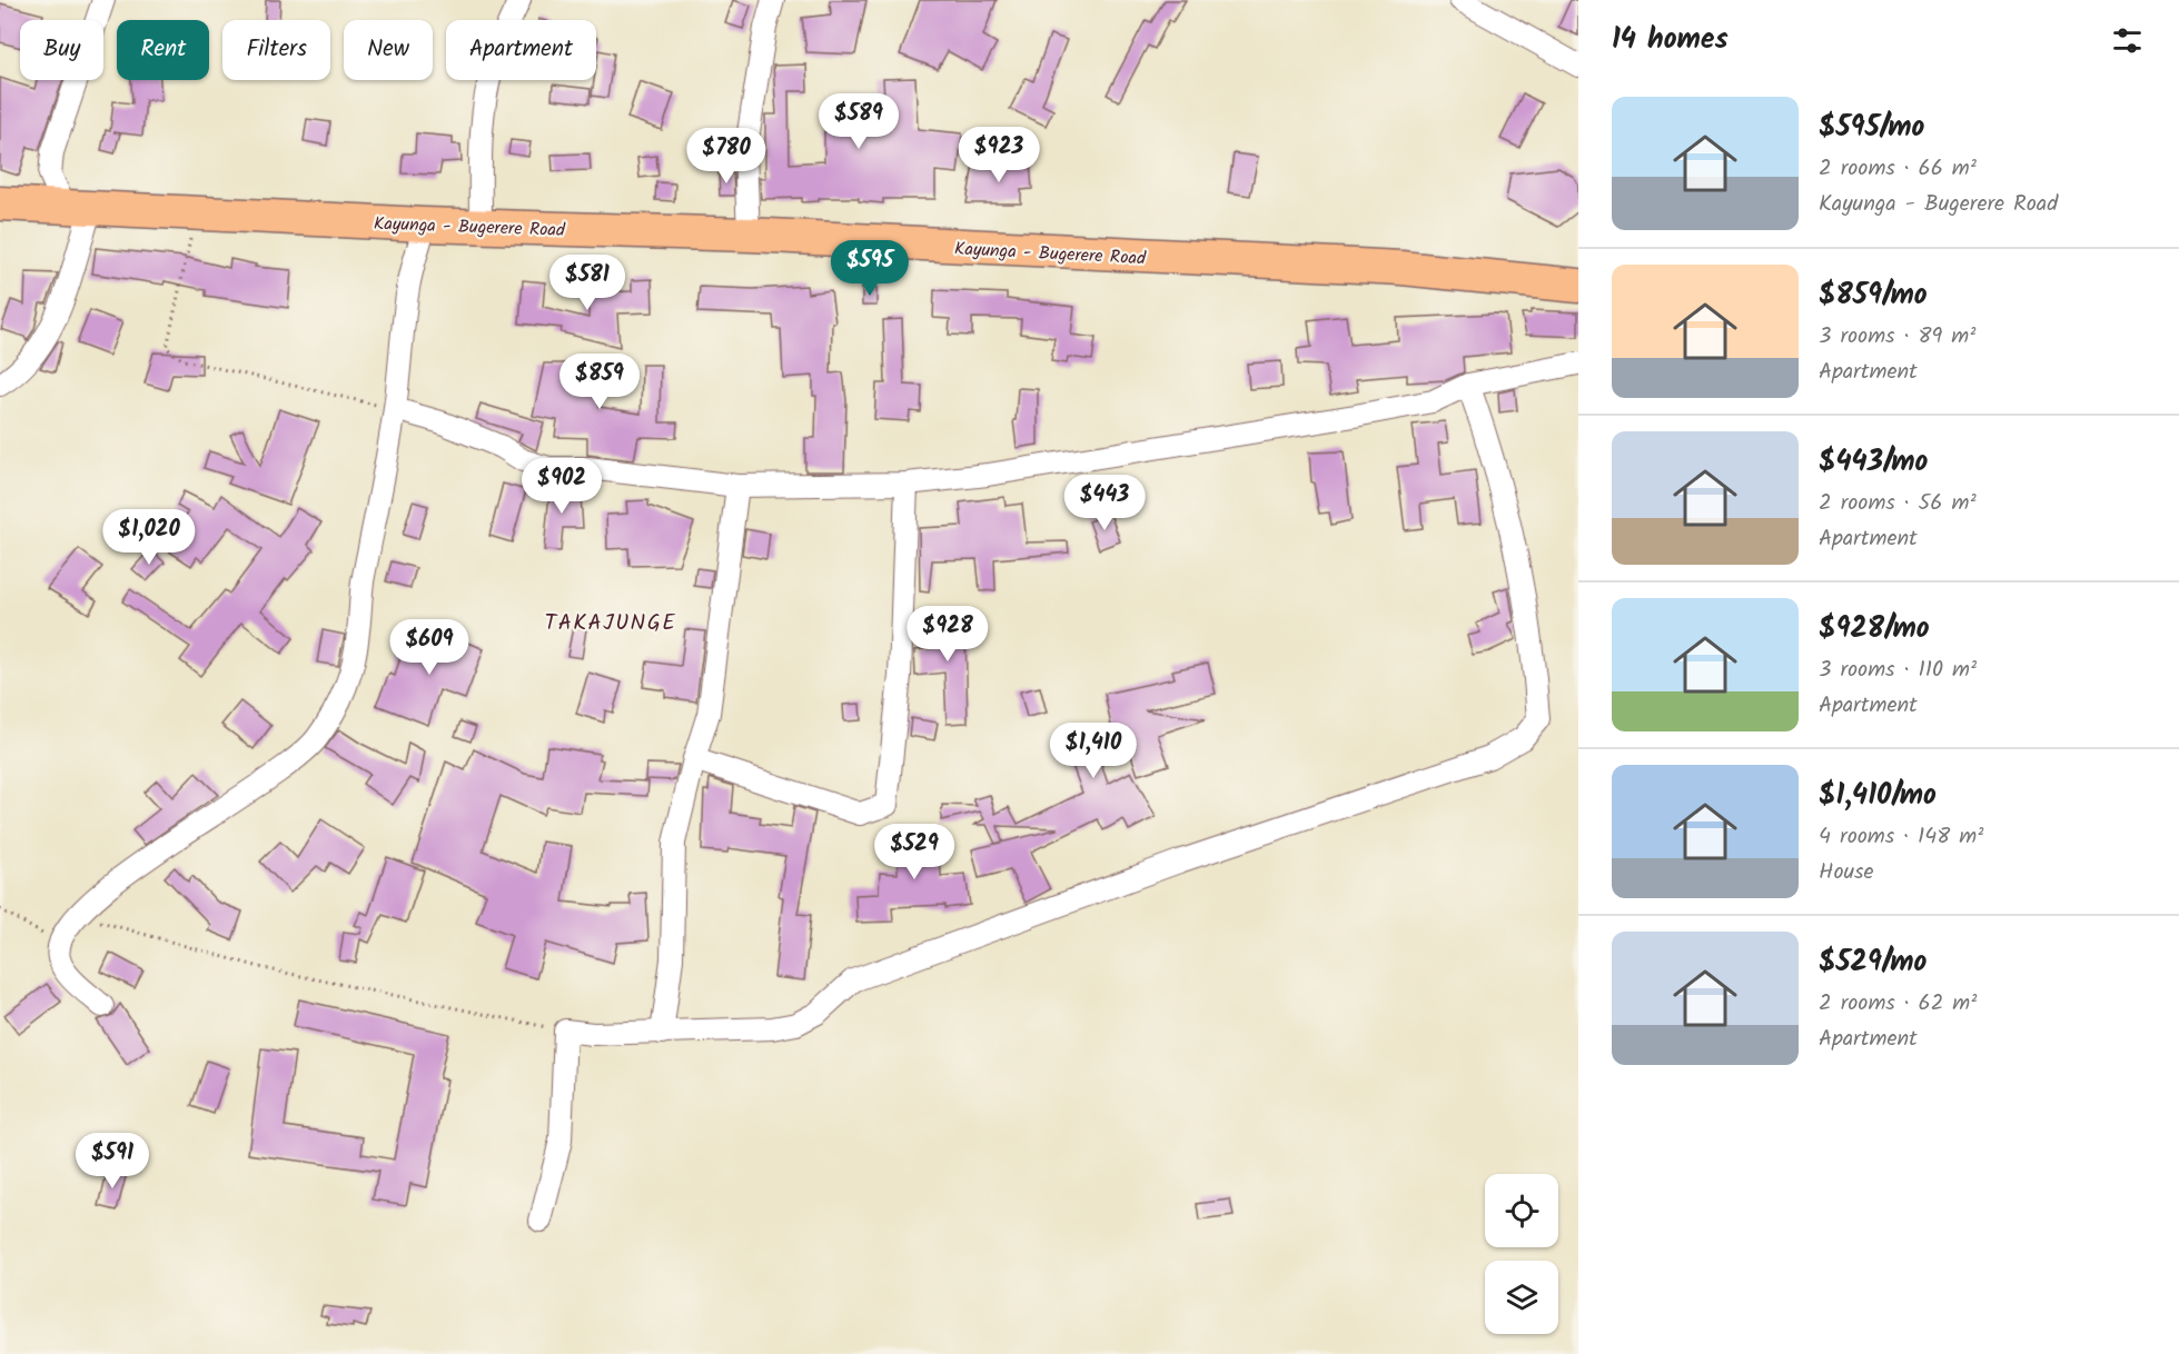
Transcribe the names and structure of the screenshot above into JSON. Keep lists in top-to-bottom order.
{
  "streets": {
    "main road": ["Kayunga - Bugerere Road"]
  },
  "districts": ["TAKAJUNGE"],
  "page": {
    "heading": "14 homes",
    "chip": [
      "Buy",
      "Rent",
      "Filters",
      "New",
      "Apartment"
    ],
    "list": [
      {
        "name": "$595/mo",
        "note": "2 rooms · 66 m² · Kayunga - Bugerere Road"
      },
      {
        "name": "$859/mo",
        "note": "3 rooms · 89 m² · Apartment"
      },
      {
        "name": "$443/mo",
        "note": "2 rooms · 56 m² · Apartment"
      },
      {
        "name": "$928/mo",
        "note": "3 rooms · 110 m² · Apartment"
      },
      {
        "name": "$1,410/mo",
        "note": "4 rooms · 148 m² · House"
      },
      {
        "name": "$529/mo",
        "note": "2 rooms · 62 m² · Apartment"
      }
    ],
    "price": [
      "$589",
      "$923",
      "$780",
      "$595",
      "$581",
      "$859",
      "$902",
      "$443",
      "$1,020",
      "$928",
      "$609",
      "$1,410",
      "$529",
      "$591"
    ]
  }
}
